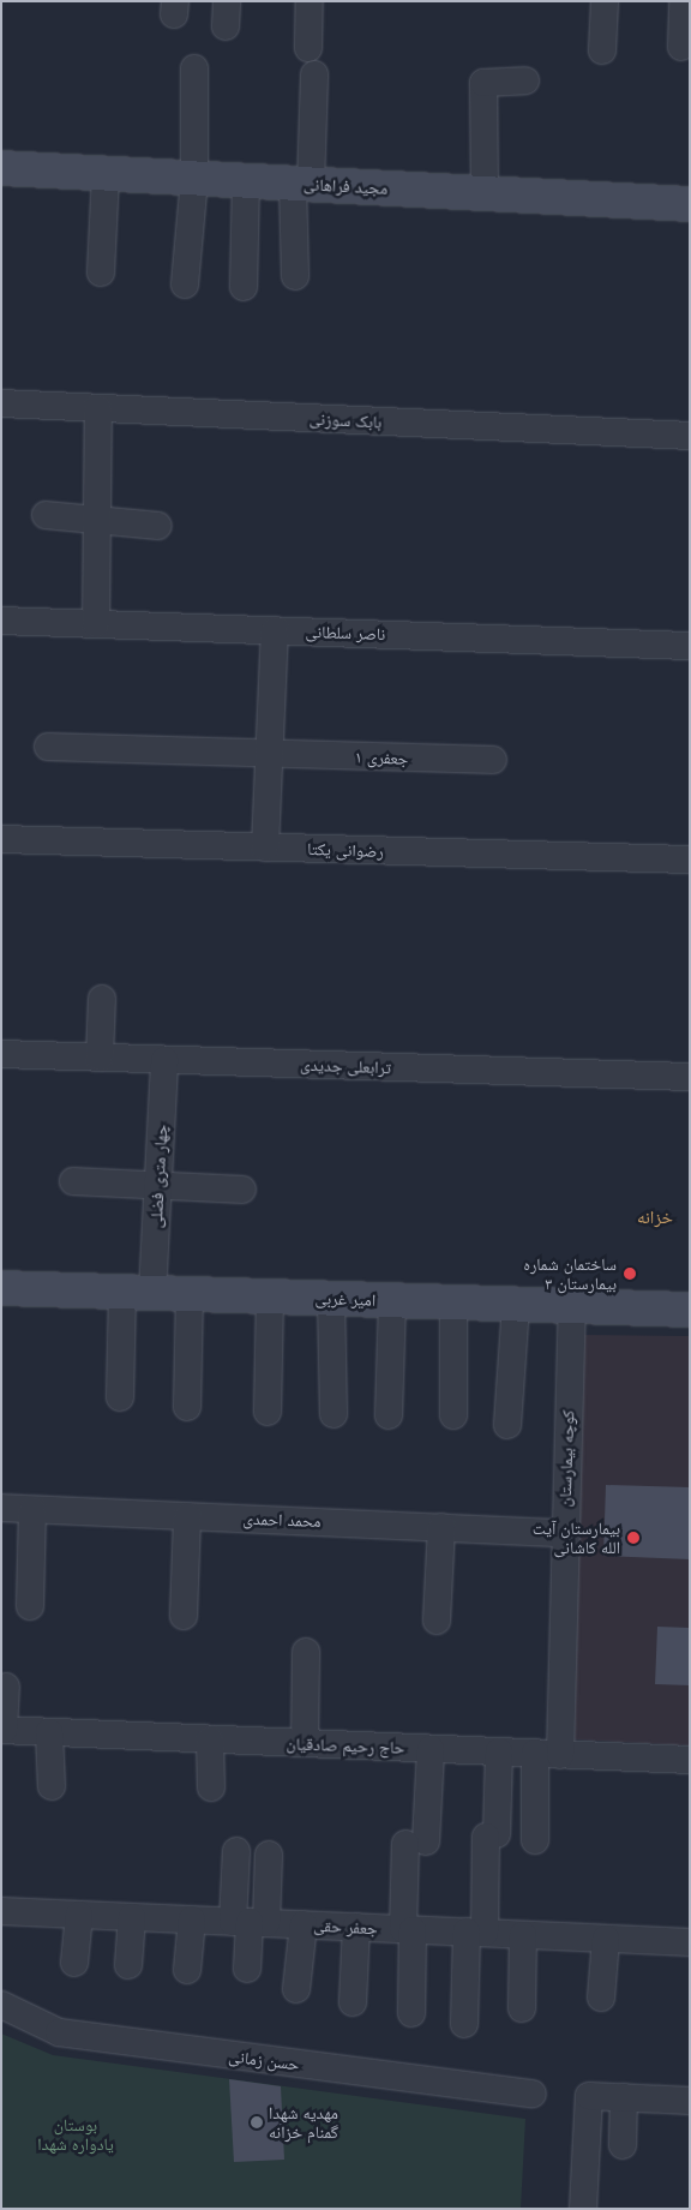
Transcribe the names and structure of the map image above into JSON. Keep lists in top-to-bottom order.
{
  "streets": {
    "street": [
      "مجید فراهانی",
      "بابک سوزنی",
      "ناصر سلطانی",
      "جعفری ۱",
      "رضوانی یکتا",
      "ترابعلی جدیدی",
      "چهار متری فضلی",
      "امیر غربی",
      "کوچه بیمارستان",
      "محمد احمدی",
      "حاج رحیم صادقیان",
      "جعفر حقی",
      "حسن زمانی"
    ]
  },
  "crossings": [
    ["ترابعلی جدیدی", "چهار متری فضلی"],
    ["چهار متری فضلی", "امیر غربی"],
    ["امیر غربی", "کوچه بیمارستان"],
    ["کوچه بیمارستان", "محمد احمدی"],
    ["کوچه بیمارستان", "حاج رحیم صادقیان"]
  ],
  "districts": ["خزانه"],
  "parks": ["بوستان یادواره شهدا"],
  "places": ["ساختمان شماره ۳ بیمارستان", "بیمارستان آیت الله کاشانی", "مهدیه شهدا گمنام خزانه"]
}
